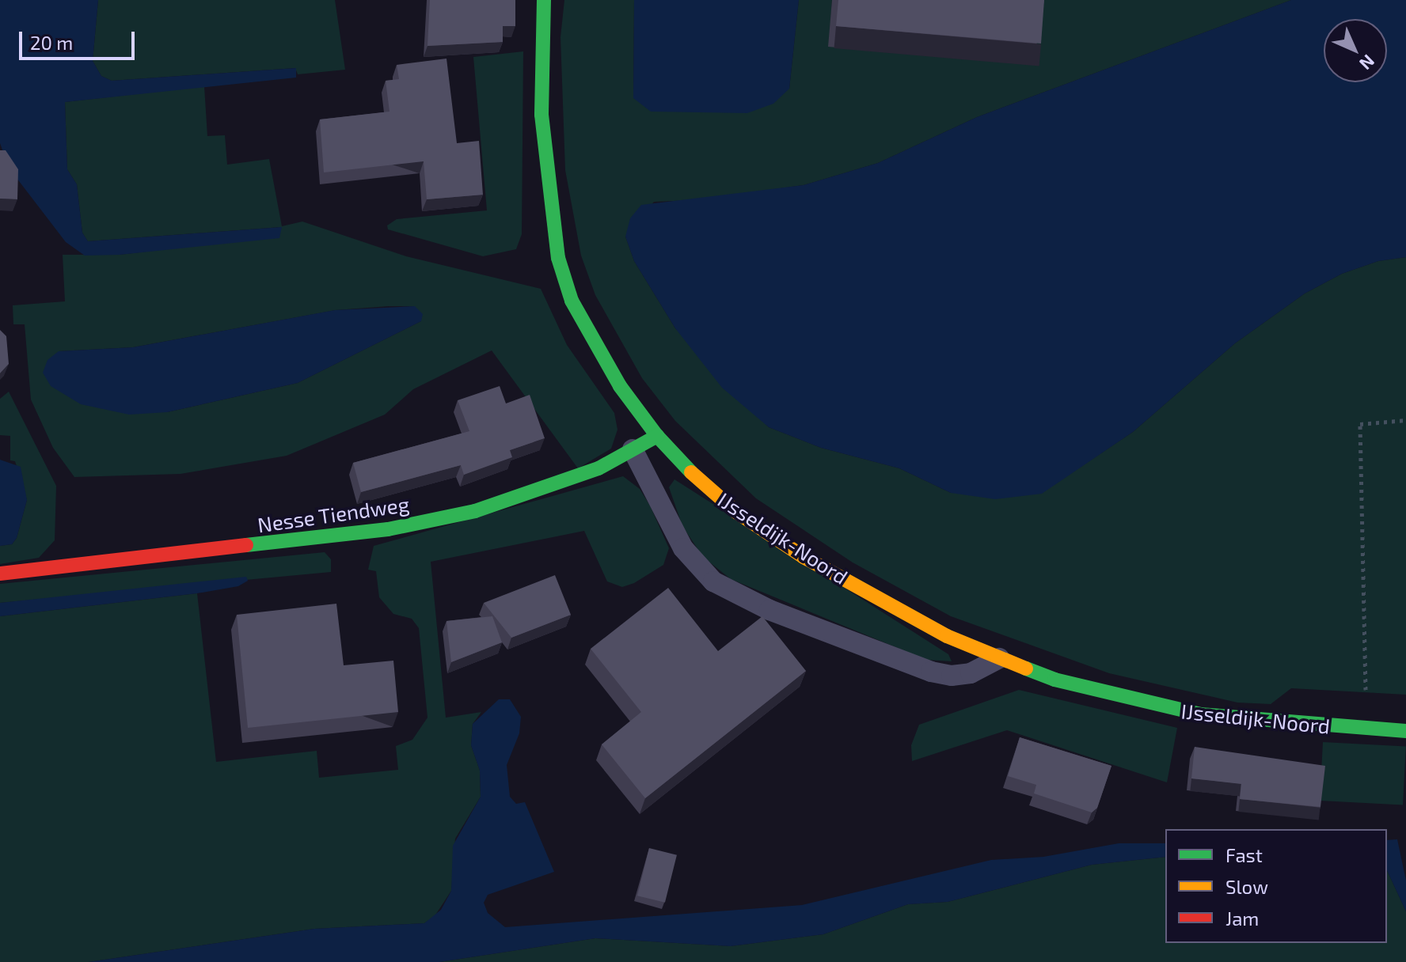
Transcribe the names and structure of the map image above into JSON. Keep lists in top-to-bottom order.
{
  "streets": {
    "street": ["Nesse Tiendweg", "IJsseldijk-Noord"]
  },
  "crossings": [
    ["Nesse Tiendweg", "IJsseldijk-Noord"]
  ],
  "legend": ["Fast", "Slow", "Jam"],
  "scale_bar": "20 m",
  "north": "bottom right"
}
